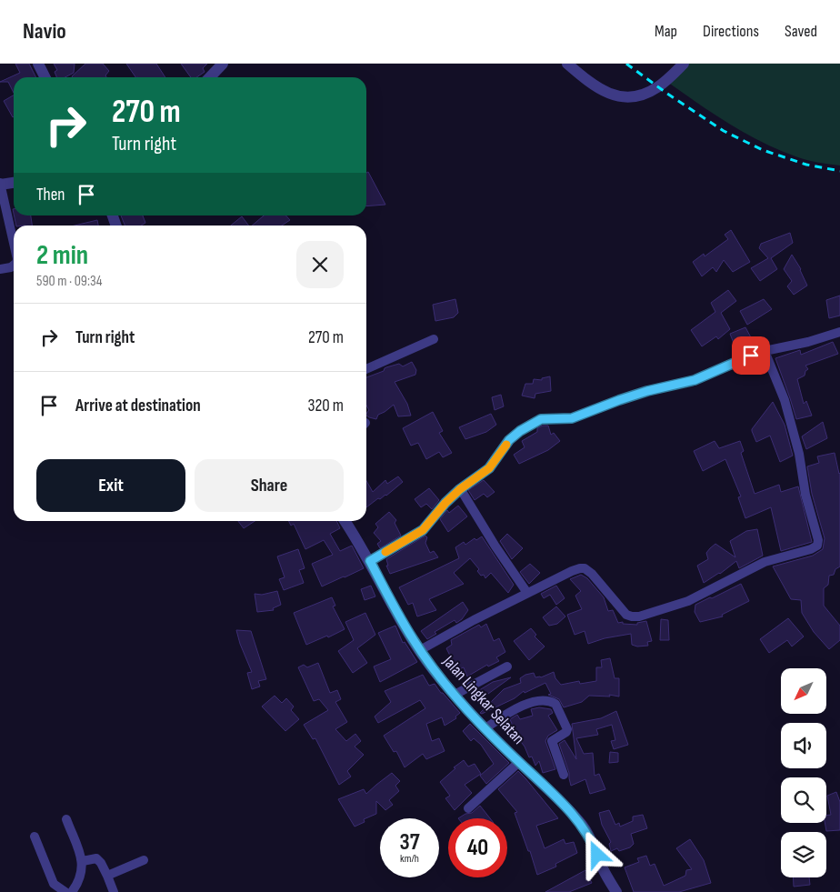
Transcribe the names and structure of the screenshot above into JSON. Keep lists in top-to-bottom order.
{
  "streets": {
    "street": ["Jalan Lingkar Selatan"]
  },
  "north": "bottom left",
  "page": {
    "header": "Navio",
    "nav": ["Map", "Directions", "Saved"],
    "turn": ["270 m", "Turn right"],
    "then": "Then",
    "heading": ["2 min", "590 m · 09:34"],
    "list": [
      {
        "name": "Turn right",
        "value": "270 m"
      },
      {
        "name": "Arrive at destination",
        "value": "320 m"
      }
    ],
    "buttons": ["Exit", "Share"],
    "speed": "37 km/h",
    "limit": "40"
  }
}
